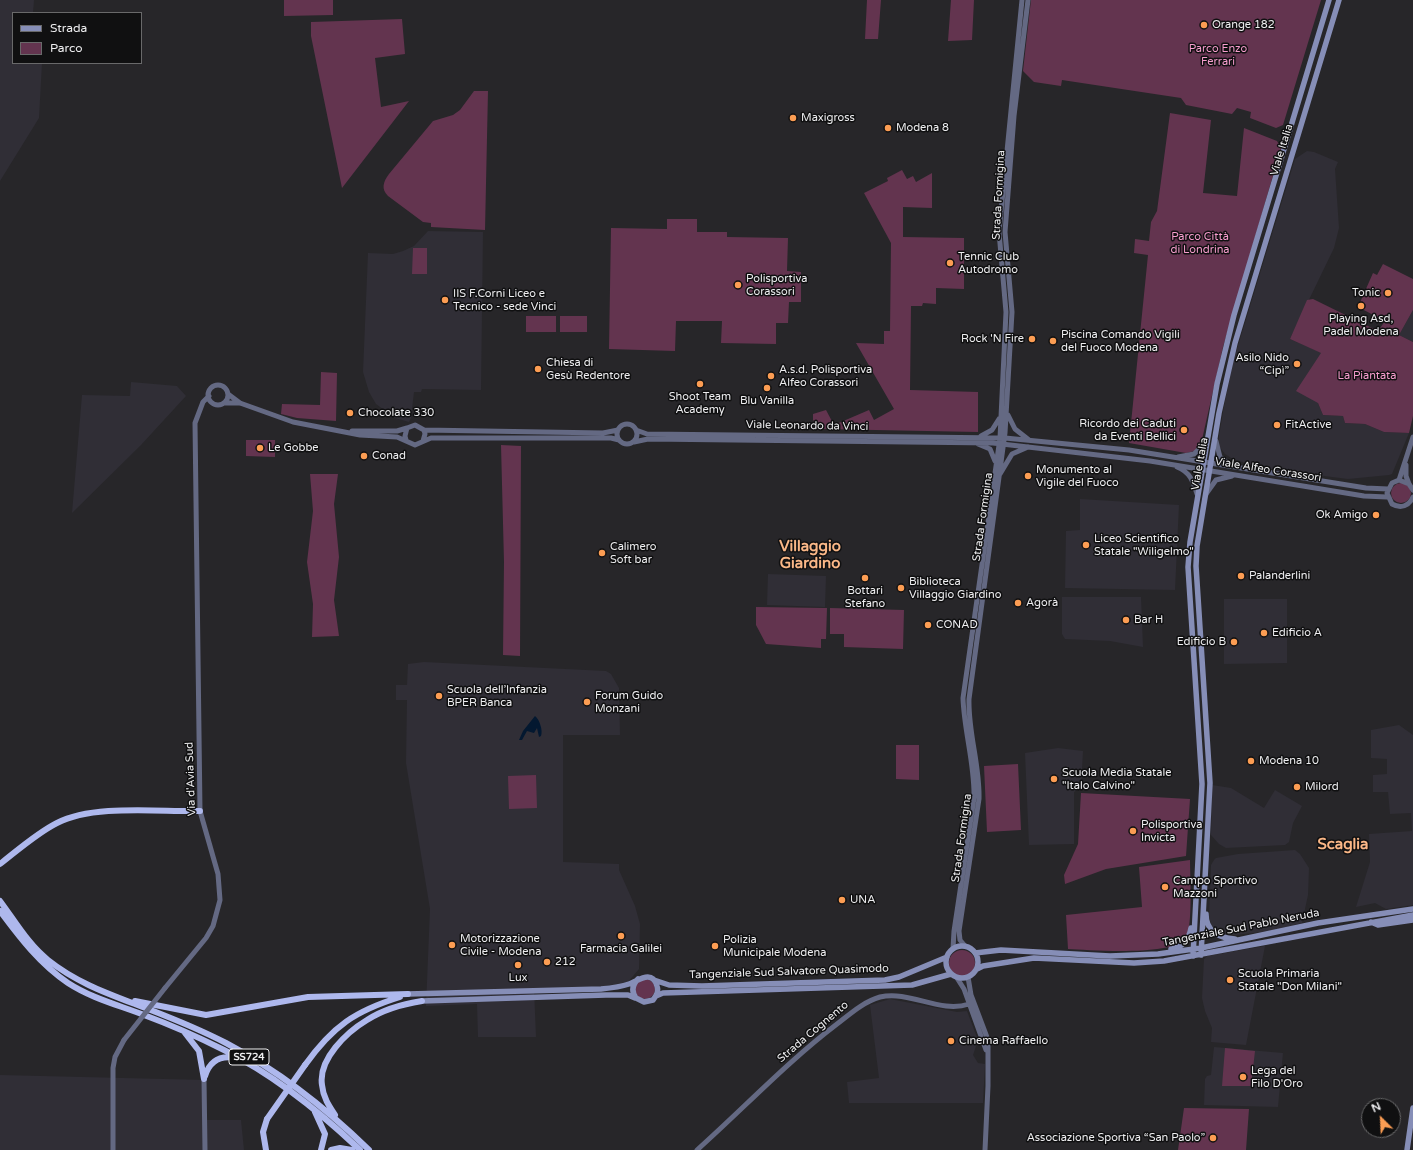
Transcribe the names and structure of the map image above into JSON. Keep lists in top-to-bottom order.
{
  "streets": {
    "highway": ["SS724"],
    "main road": ["Viale Italia", "Tangenziale Sud Pablo Neruda", "Tangenziale Sud Salvatore Quasimodo"],
    "street": [
      "Strada Formigina",
      "Viale Leonardo da Vinci",
      "Viale Alfeo Corassori",
      "Via d'Avia Sud",
      "Strada Cognento"
    ]
  },
  "crossings": [
    ["Viale Italia", "Viale Alfeo Corassori"],
    ["Viale Italia", "Tangenziale Sud Pablo Neruda"],
    ["Strada Formigina", "Viale Alfeo Corassori"],
    ["Strada Formigina", "Tangenziale Sud Pablo Neruda"],
    ["Strada Formigina", "Tangenziale Sud Salvatore Quasimodo"],
    ["Viale Leonardo da Vinci", "Viale Alfeo Corassori"],
    ["Tangenziale Sud Pablo Neruda", "Tangenziale Sud Salvatore Quasimodo"]
  ],
  "districts": ["Villaggio Giardino", "Scaglia"],
  "parks": ["Parco Enzo Ferrari", "Parco Città di Londrina", "La Piantata"],
  "places": [
    "Orange 182",
    "Maxigross",
    "Modena 8",
    "Tennic Club Autodromo",
    "Polisportiva Corassori",
    "Tonic",
    "IIS F.Corni Liceo e Tecnico - sede Vinci",
    "Playing Asd, Padel Modena",
    "Rock 'N Fire",
    "Piscina Comando Vigili del Fuoco Modena",
    "Asilo Nido “Cipì”",
    "Chiesa di Gesù Redentore",
    "A.s.d. Polisportiva Alfeo Corassori",
    "Shoot Team Academy",
    "Blu Vanilla",
    "Chocolate 330",
    "FitActive",
    "Ricordo dei Caduti da Eventi Bellici",
    "Le Gobbe",
    "Conad",
    "Monumento al Vigile del Fuoco",
    "Ok Amigo",
    "Liceo Scientifico Statale \"Wiligelmo\"",
    "Calimero Soft bar",
    "Palanderlini",
    "Bottari Stefano",
    "Biblioteca Villaggio Giardino",
    "Agorà",
    "Bar H",
    "CONAD",
    "Edificio A",
    "Edificio B",
    "Scuola dell’Infanzia BPER Banca",
    "Forum Guido Monzani",
    "Modena 10",
    "Scuola Media Statale \"Italo Calvino\"",
    "Milord",
    "Polisportiva Invicta",
    "Campo Sportivo Mazzoni",
    "UNA",
    "Farmacia Galilei",
    "Motorizzazione Civile - Modena",
    "Polizia Municipale Modena",
    "212",
    "Lux",
    "Scuola Primaria Statale \"Don Milani\"",
    "Cinema Raffaello",
    "Lega del Filo D'Oro",
    "Associazione Sportiva “San Paolo”"
  ],
  "legend": ["Strada", "Parco"],
  "north": "top left"
}
